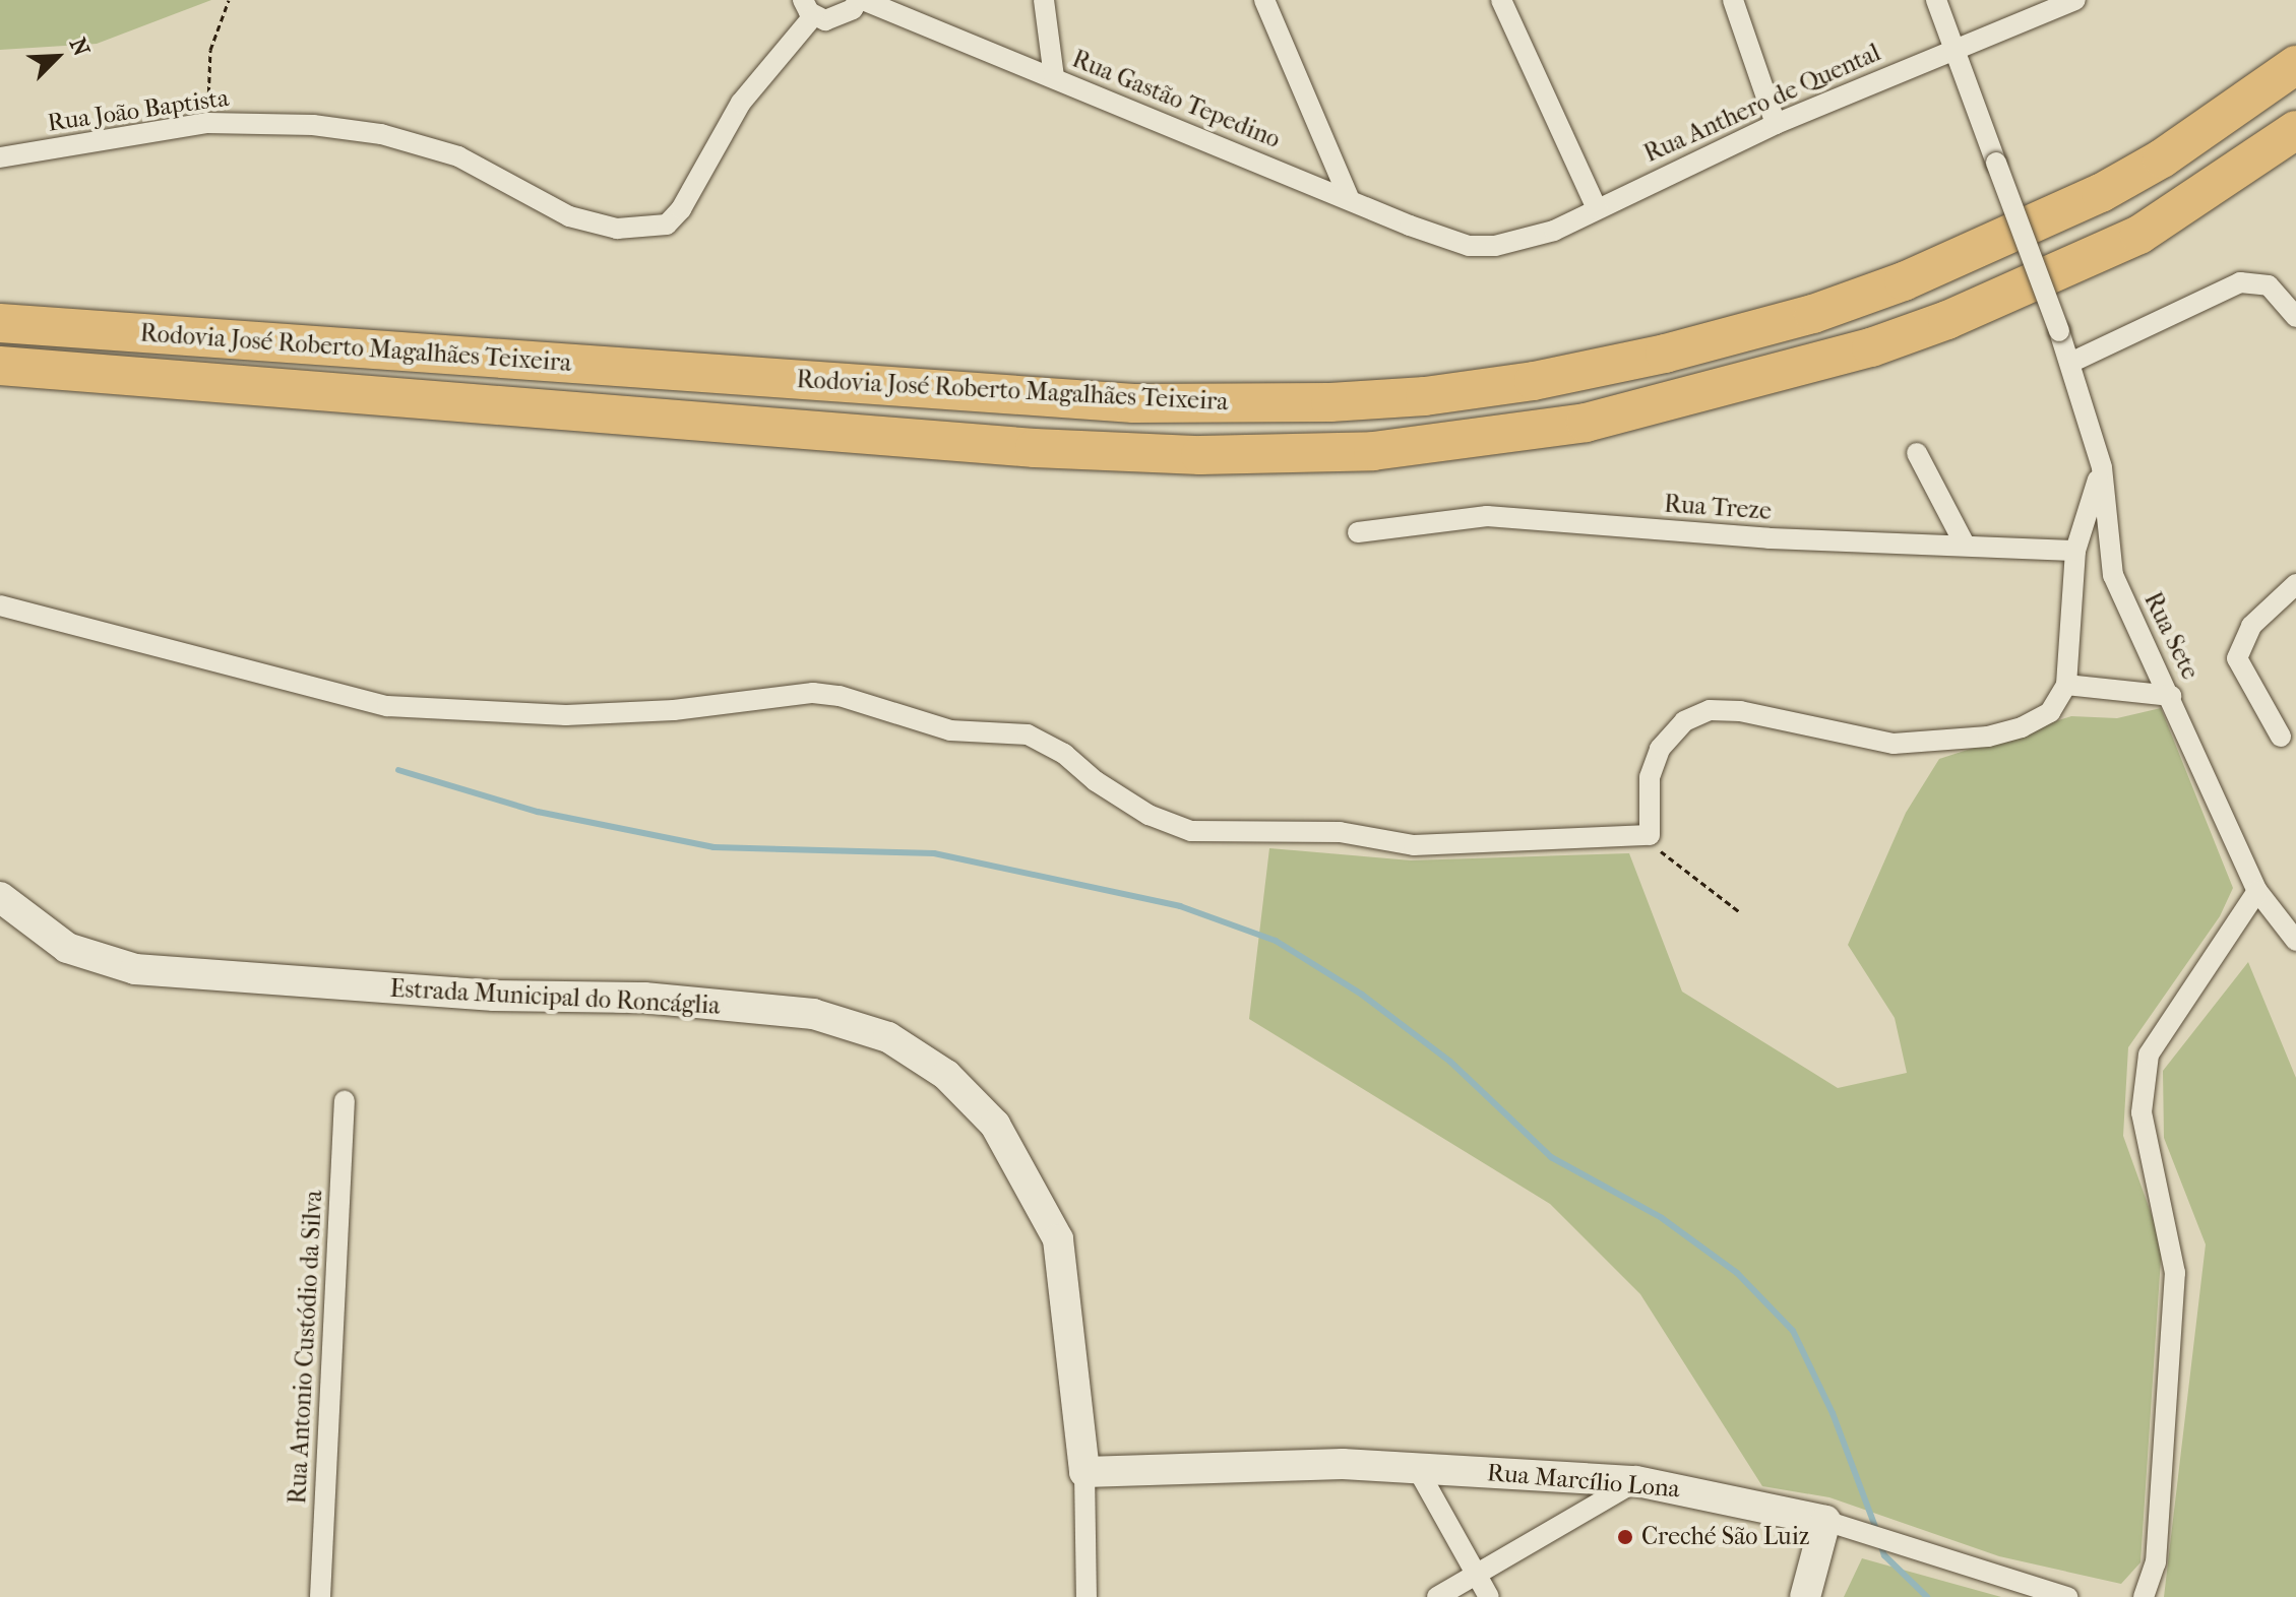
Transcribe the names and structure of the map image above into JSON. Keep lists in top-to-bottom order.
{
  "streets": {
    "highway": ["Rodovia José Roberto Magalhães Teixeira"],
    "street": [
      "Rua Gastão Tepedino",
      "Rua Anthero de Quental",
      "Rua João Baptista",
      "Rua Treze",
      "Rua Sete",
      "Estrada Municipal do Roncáglia",
      "Rua Antonio Custódio da Silva",
      "Rua Marcílio Lona"
    ]
  },
  "crossings": [
    ["Rua Gastão Tepedino", "Rua Anthero de Quental"],
    ["Rua Anthero de Quental", "Rua Sete"],
    ["Estrada Municipal do Roncáglia", "Rua Marcílio Lona"]
  ],
  "places": ["Creché São Luiz"],
  "north": "top right"
}
